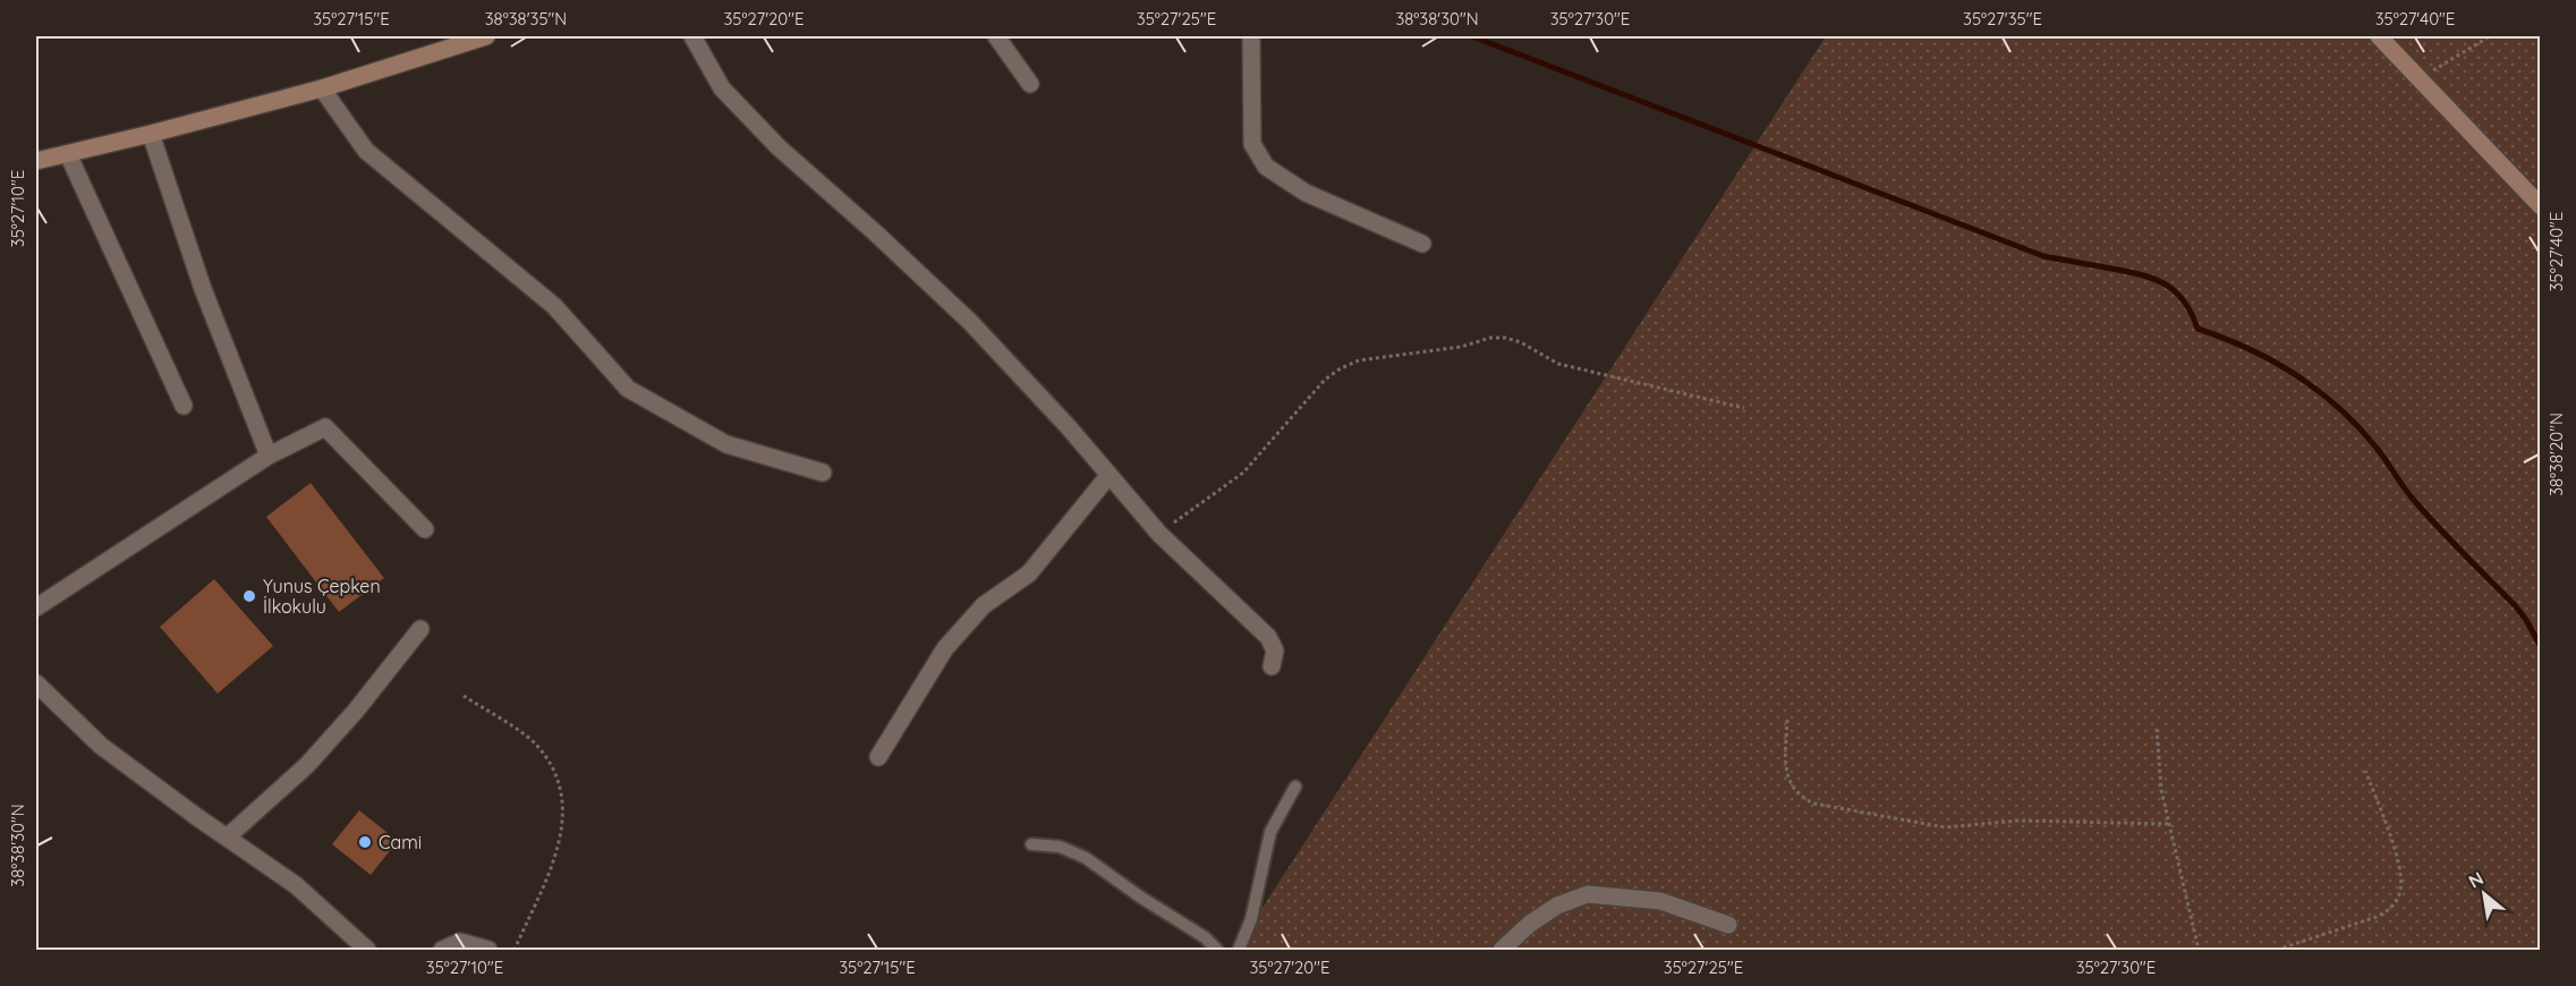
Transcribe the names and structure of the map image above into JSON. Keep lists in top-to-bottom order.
{
  "places": ["Yunus Çepken İlkokulu", "Cami"],
  "north": "top left",
  "coordinates": [
    "35°27'15\"E",
    "38°38'35\"N",
    "35°27'20\"E",
    "35°27'25\"E",
    "38°38'30\"N",
    "35°27'30\"E",
    "35°27'35\"E",
    "35°27'40\"E",
    "35°27'10\"E",
    "38°38'20\"N"
  ]
}
